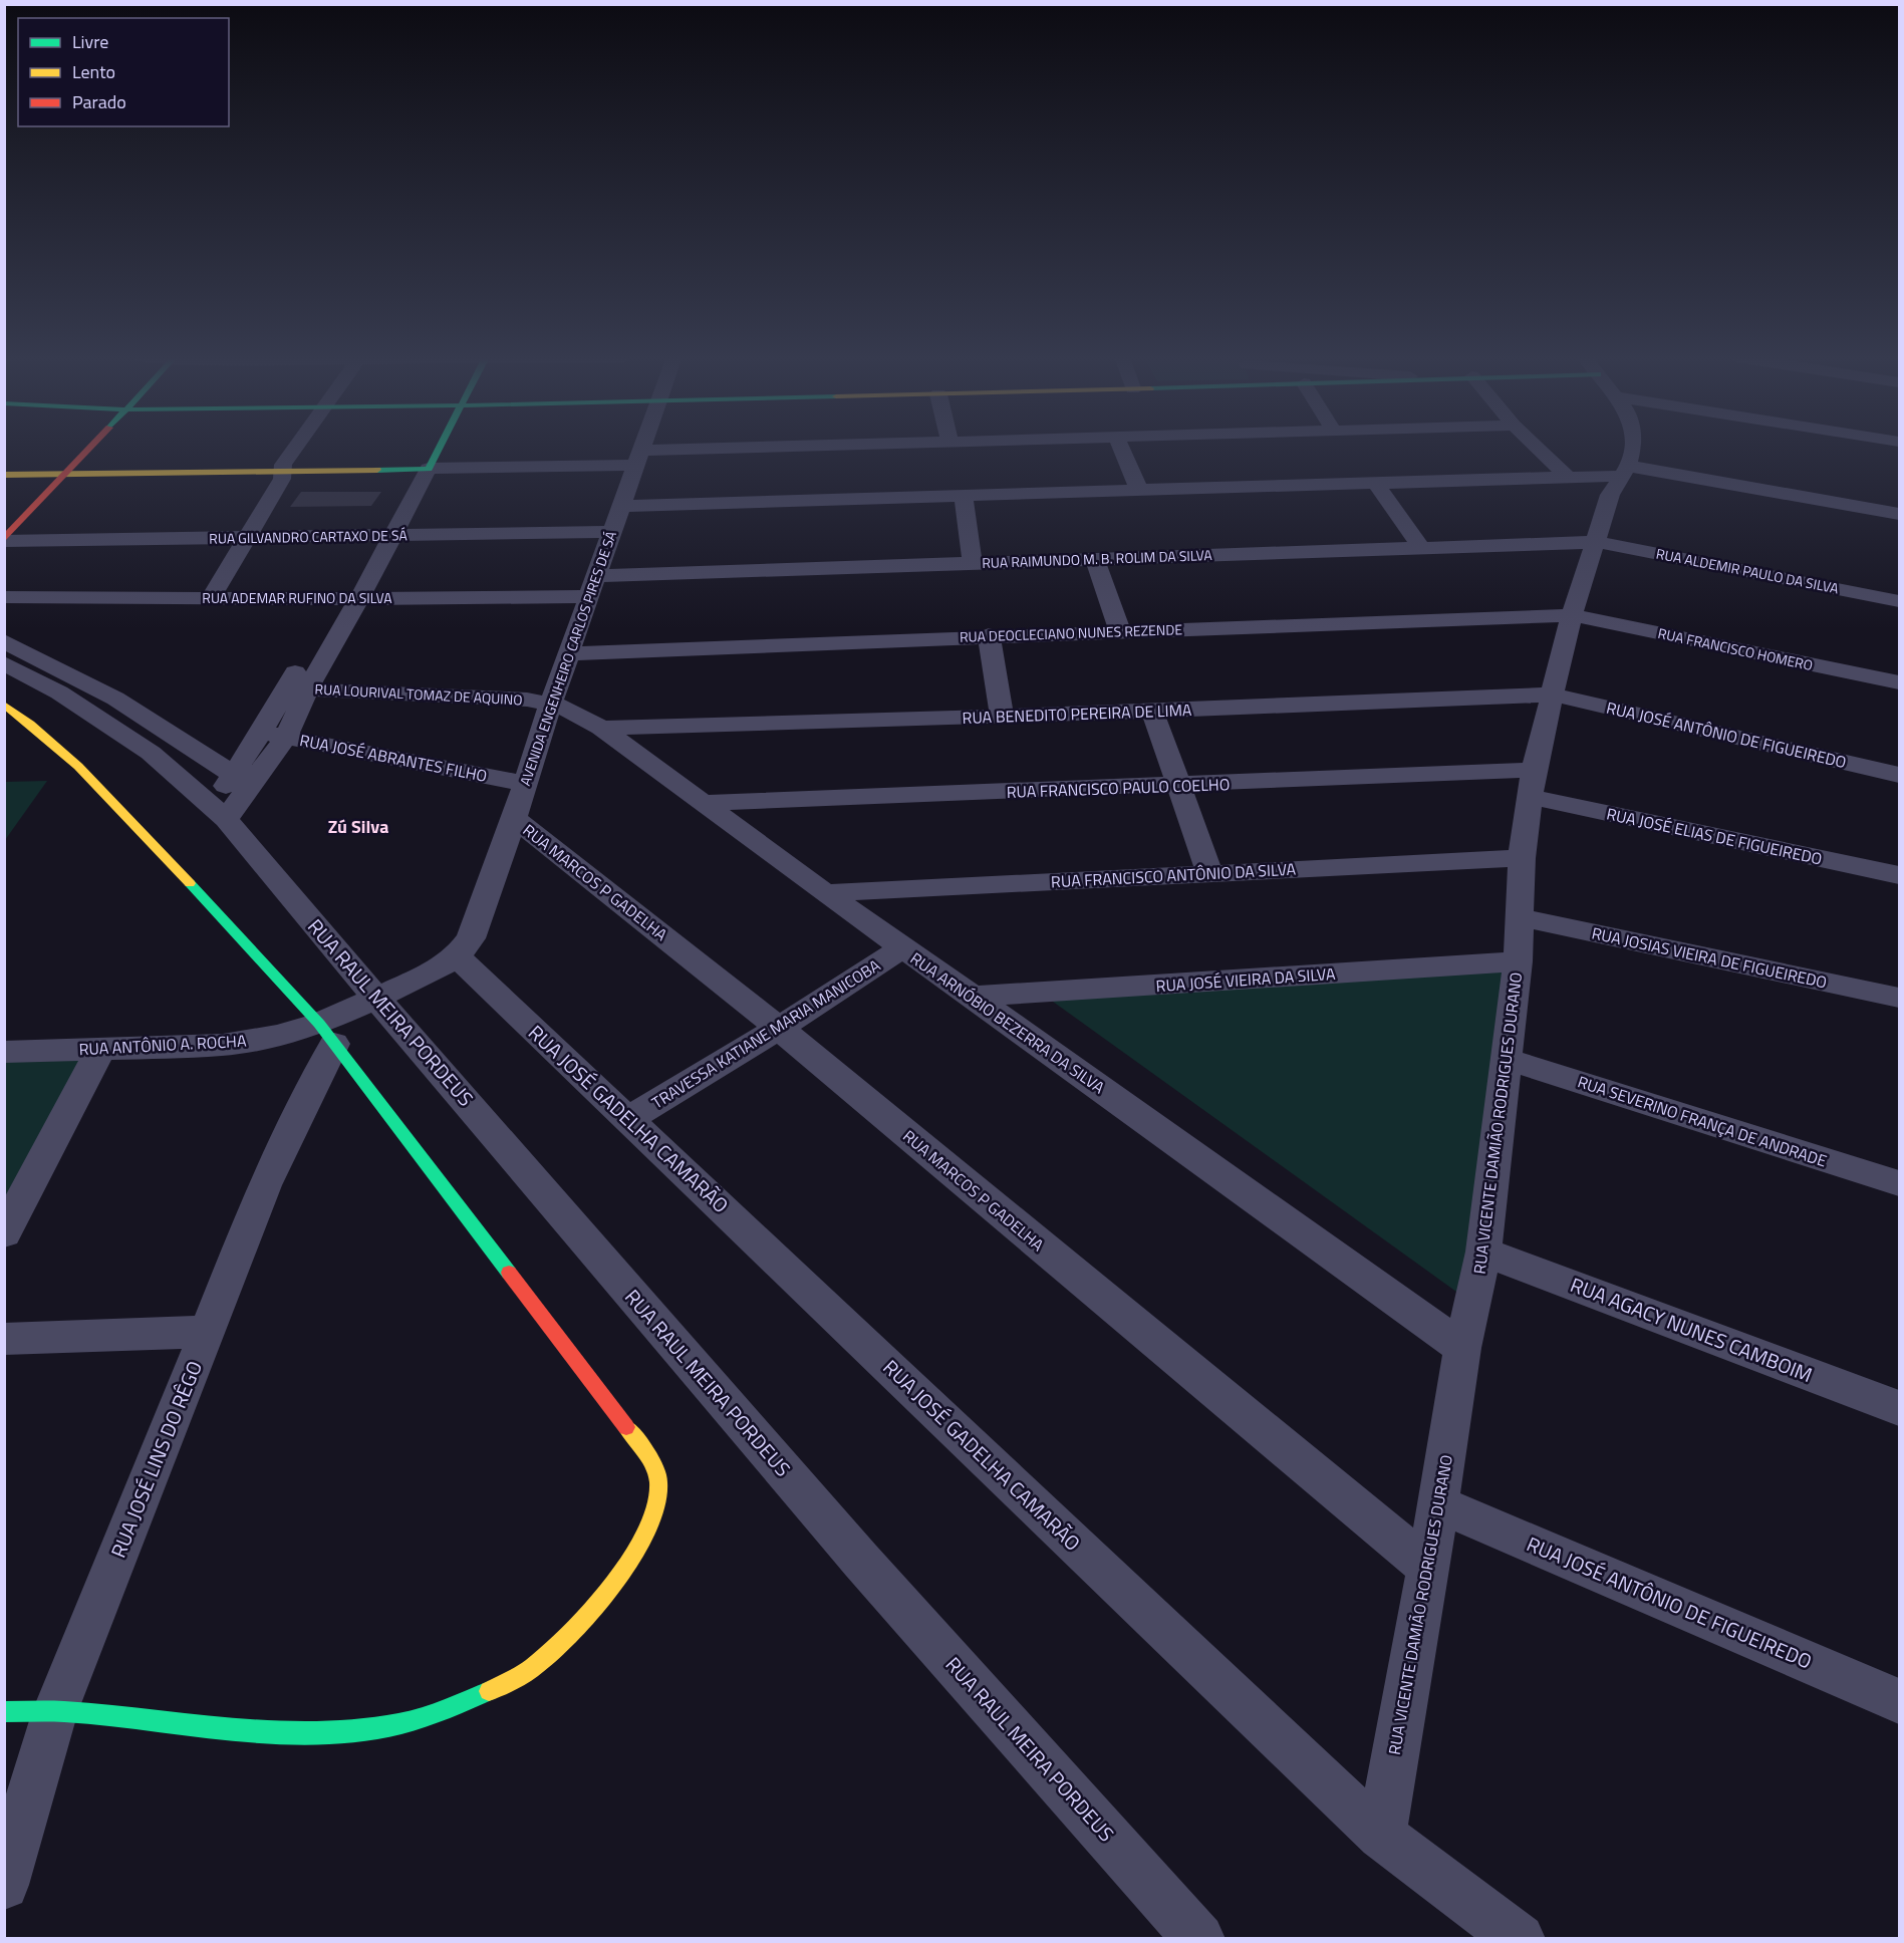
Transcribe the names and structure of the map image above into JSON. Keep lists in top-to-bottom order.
{
  "streets": {
    "street": [
      "RUA GILVANDRO CARTAXO DE SÁ",
      "RUA RAIMUNDO M. B. ROLIM DA SILVA",
      "RUA ALDEMIR PAULO DA SILVA",
      "RUA ADEMAR RUFINO DA SILVA",
      "RUA DEOCLECIANO NUNES REZENDE",
      "RUA FRANCISCO HOMERO",
      "AVENIDA ENGENHEIRO CARLOS PIRES DE SÁ",
      "RUA LOURIVAL TOMAZ DE AQUINO",
      "RUA BENEDITO PEREIRA DE LIMA",
      "RUA JOSÉ ANTÔNIO DE FIGUEIREDO",
      "RUA JOSÉ ABRANTES FILHO",
      "RUA FRANCISCO PAULO COELHO",
      "RUA JOSÉ ELIAS DE FIGUEIREDO",
      "RUA FRANCISCO ANTÔNIO DA SILVA",
      "RUA MARCOS P GADELHA",
      "RUA JOSIAS VIEIRA DE FIGUEIREDO",
      "RUA JOSÉ VIEIRA DA SILVA",
      "RUA RAUL MEIRA PORDEUS",
      "RUA ARNÓBIO BEZERRA DA SILVA",
      "TRAVESSA KATIANE MARIA MANICOBA",
      "RUA ANTÔNIO A. ROCHA",
      "RUA JOSÉ GADELHA CAMARÃO",
      "RUA SEVERINO FRANÇA DE ANDRADE",
      "RUA VICENTE DAMIÃO RODRIGUES DURANO",
      "RUA AGACY NUNES CAMBOIM",
      "RUA JOSÉ LINS DO RÊGO"
    ]
  },
  "crossings": [
    ["RUA GILVANDRO CARTAXO DE SÁ", "AVENIDA ENGENHEIRO CARLOS PIRES DE SÁ"],
    ["RUA RAIMUNDO M. B. ROLIM DA SILVA", "RUA ALDEMIR PAULO DA SILVA"],
    ["RUA RAIMUNDO M. B. ROLIM DA SILVA", "RUA ADEMAR RUFINO DA SILVA"],
    ["RUA RAIMUNDO M. B. ROLIM DA SILVA", "AVENIDA ENGENHEIRO CARLOS PIRES DE SÁ"],
    ["RUA RAIMUNDO M. B. ROLIM DA SILVA", "RUA VICENTE DAMIÃO RODRIGUES DURANO"],
    ["RUA ALDEMIR PAULO DA SILVA", "RUA VICENTE DAMIÃO RODRIGUES DURANO"],
    ["RUA ADEMAR RUFINO DA SILVA", "AVENIDA ENGENHEIRO CARLOS PIRES DE SÁ"],
    ["RUA DEOCLECIANO NUNES REZENDE", "RUA FRANCISCO HOMERO"],
    ["RUA DEOCLECIANO NUNES REZENDE", "AVENIDA ENGENHEIRO CARLOS PIRES DE SÁ"],
    ["RUA DEOCLECIANO NUNES REZENDE", "RUA VICENTE DAMIÃO RODRIGUES DURANO"],
    ["RUA FRANCISCO HOMERO", "RUA VICENTE DAMIÃO RODRIGUES DURANO"],
    ["AVENIDA ENGENHEIRO CARLOS PIRES DE SÁ", "RUA LOURIVAL TOMAZ DE AQUINO"],
    ["AVENIDA ENGENHEIRO CARLOS PIRES DE SÁ", "RUA JOSÉ ABRANTES FILHO"],
    ["AVENIDA ENGENHEIRO CARLOS PIRES DE SÁ", "RUA MARCOS P GADELHA"],
    ["AVENIDA ENGENHEIRO CARLOS PIRES DE SÁ", "RUA ARNÓBIO BEZERRA DA SILVA"],
    ["AVENIDA ENGENHEIRO CARLOS PIRES DE SÁ", "RUA ANTÔNIO A. ROCHA"],
    ["AVENIDA ENGENHEIRO CARLOS PIRES DE SÁ", "RUA JOSÉ GADELHA CAMARÃO"],
    ["RUA LOURIVAL TOMAZ DE AQUINO", "RUA ARNÓBIO BEZERRA DA SILVA"],
    ["RUA BENEDITO PEREIRA DE LIMA", "RUA JOSÉ ANTÔNIO DE FIGUEIREDO"],
    ["RUA BENEDITO PEREIRA DE LIMA", "RUA ARNÓBIO BEZERRA DA SILVA"],
    ["RUA BENEDITO PEREIRA DE LIMA", "RUA VICENTE DAMIÃO RODRIGUES DURANO"],
    ["RUA JOSÉ ANTÔNIO DE FIGUEIREDO", "RUA VICENTE DAMIÃO RODRIGUES DURANO"],
    ["RUA FRANCISCO PAULO COELHO", "RUA JOSÉ ELIAS DE FIGUEIREDO"],
    ["RUA FRANCISCO PAULO COELHO", "RUA ARNÓBIO BEZERRA DA SILVA"],
    ["RUA FRANCISCO PAULO COELHO", "RUA VICENTE DAMIÃO RODRIGUES DURANO"],
    ["RUA JOSÉ ELIAS DE FIGUEIREDO", "RUA VICENTE DAMIÃO RODRIGUES DURANO"],
    ["RUA FRANCISCO ANTÔNIO DA SILVA", "RUA ARNÓBIO BEZERRA DA SILVA"],
    ["RUA FRANCISCO ANTÔNIO DA SILVA", "RUA VICENTE DAMIÃO RODRIGUES DURANO"],
    ["RUA MARCOS P GADELHA", "TRAVESSA KATIANE MARIA MANICOBA"],
    ["RUA MARCOS P GADELHA", "RUA VICENTE DAMIÃO RODRIGUES DURANO"],
    ["RUA JOSIAS VIEIRA DE FIGUEIREDO", "RUA VICENTE DAMIÃO RODRIGUES DURANO"],
    ["RUA JOSÉ VIEIRA DA SILVA", "RUA ARNÓBIO BEZERRA DA SILVA"],
    ["RUA JOSÉ VIEIRA DA SILVA", "RUA VICENTE DAMIÃO RODRIGUES DURANO"],
    ["RUA RAUL MEIRA PORDEUS", "RUA ANTÔNIO A. ROCHA"],
    ["RUA ARNÓBIO BEZERRA DA SILVA", "TRAVESSA KATIANE MARIA MANICOBA"],
    ["RUA ARNÓBIO BEZERRA DA SILVA", "RUA VICENTE DAMIÃO RODRIGUES DURANO"],
    ["TRAVESSA KATIANE MARIA MANICOBA", "RUA JOSÉ GADELHA CAMARÃO"],
    ["RUA ANTÔNIO A. ROCHA", "RUA JOSÉ GADELHA CAMARÃO"],
    ["RUA ANTÔNIO A. ROCHA", "RUA JOSÉ LINS DO RÊGO"],
    ["RUA JOSÉ GADELHA CAMARÃO", "RUA VICENTE DAMIÃO RODRIGUES DURANO"],
    ["RUA SEVERINO FRANÇA DE ANDRADE", "RUA VICENTE DAMIÃO RODRIGUES DURANO"],
    ["RUA VICENTE DAMIÃO RODRIGUES DURANO", "RUA AGACY NUNES CAMBOIM"]
  ],
  "districts": ["Zú Silva"],
  "legend": ["Livre", "Lento", "Parado"]
}
